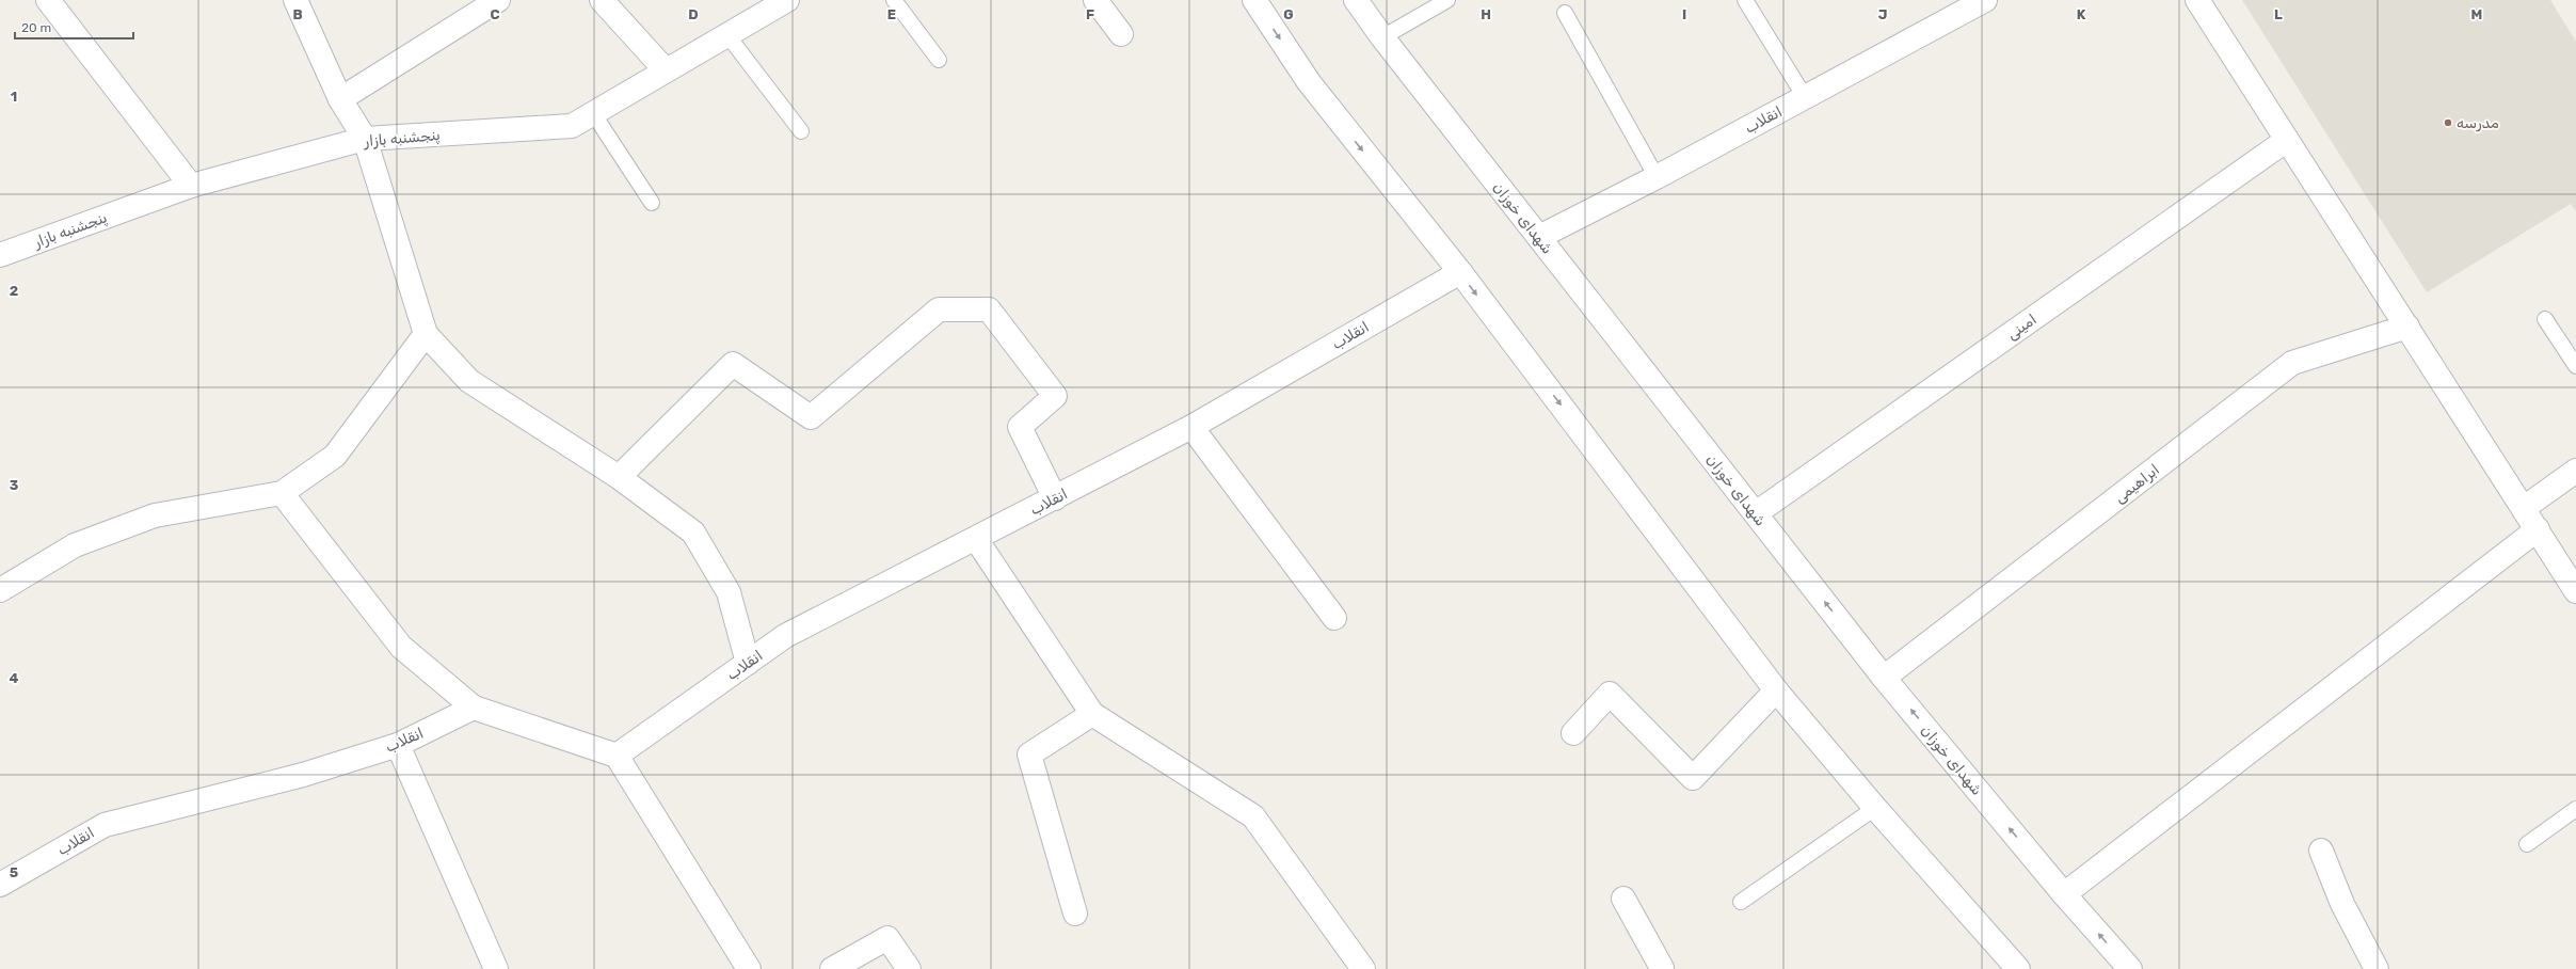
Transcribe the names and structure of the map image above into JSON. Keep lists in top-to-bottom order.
{
  "streets": {
    "street": [
      "انقلاب",
      "پنجشنبه بازار",
      "شهدای خوزان",
      "امینی",
      "ابراهیمی"
    ]
  },
  "crossings": [
    ["انقلاب", "شهدای خوزان"],
    ["شهدای خوزان", "امینی"],
    ["شهدای خوزان", "ابراهیمی"]
  ],
  "places": ["مدرسه"],
  "scale_bar": "20 m",
  "grid": {
    "columns": [
      "B",
      "C",
      "D",
      "E",
      "F",
      "G",
      "H",
      "I",
      "J",
      "K",
      "L",
      "M"
    ],
    "rows": [
      "1",
      "2",
      "3",
      "4",
      "5"
    ]
  }
}
